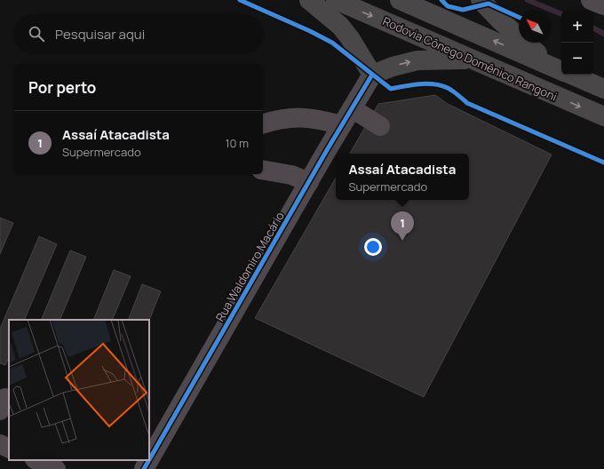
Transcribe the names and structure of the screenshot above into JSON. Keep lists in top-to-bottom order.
{
  "streets": {
    "highway": ["Rodovia Cônego Domênico Rangoni"],
    "street": ["Rua Waldomiro Macário"]
  },
  "north": "top left",
  "page": {
    "map_buttons": ["+", "−"],
    "search": "Pesquisar aqui",
    "heading": "Por perto",
    "list": [
      {
        "mark": "1",
        "name": "Assaí Atacadista",
        "note": "Supermercado",
        "value": "10 m"
      }
    ],
    "popup": ["Assaí Atacadista", "Supermercado"],
    "pins": "1"
  }
}
